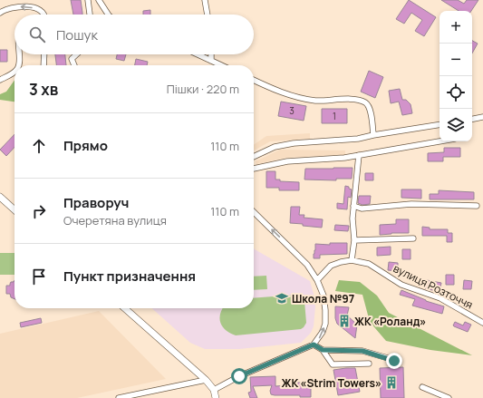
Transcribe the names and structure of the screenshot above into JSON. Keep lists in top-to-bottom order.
{
  "streets": {
    "street": ["вулиця Розточчя"]
  },
  "places": {
    "school or university": ["Школа №97"],
    "building": ["ЖК «Роланд»", "ЖК «Strim Towers»"]
  },
  "house_numbers": ["3", "1"],
  "page": {
    "map_buttons": ["+", "−"],
    "search": "Пошук",
    "heading": ["3 хв", "Пішки · 220 m"],
    "list": [
      ["Прямо", "110 m"],
      ["Праворуч", "Очеретяна вулиця", "110 m"],
      "Пункт призначення"
    ]
  }
}
